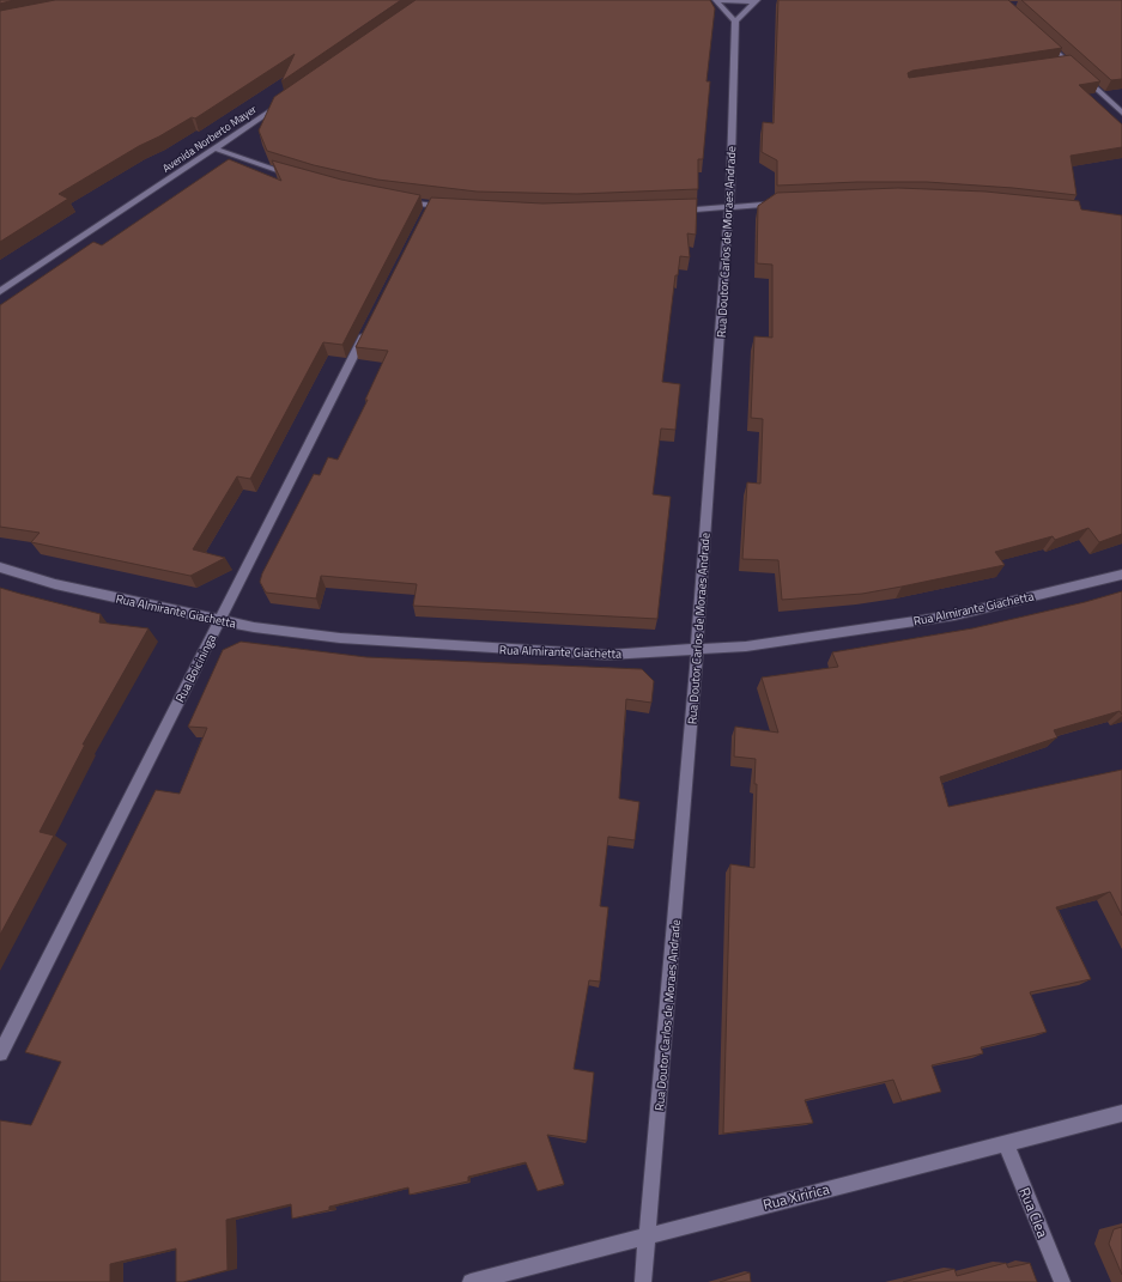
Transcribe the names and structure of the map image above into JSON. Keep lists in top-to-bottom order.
{
  "streets": {
    "street": [
      "Avenida Norberto Mayer",
      "Rua Doutor Carlos de Moraes Andrade",
      "Rua Almirante Giachetta",
      "Rua Boicininga",
      "Rua Xiririca",
      "Rua Clea"
    ]
  },
  "crossings": [
    ["Rua Doutor Carlos de Moraes Andrade", "Rua Almirante Giachetta"],
    ["Rua Doutor Carlos de Moraes Andrade", "Rua Xiririca"],
    ["Rua Almirante Giachetta", "Rua Boicininga"],
    ["Rua Xiririca", "Rua Clea"]
  ]
}
